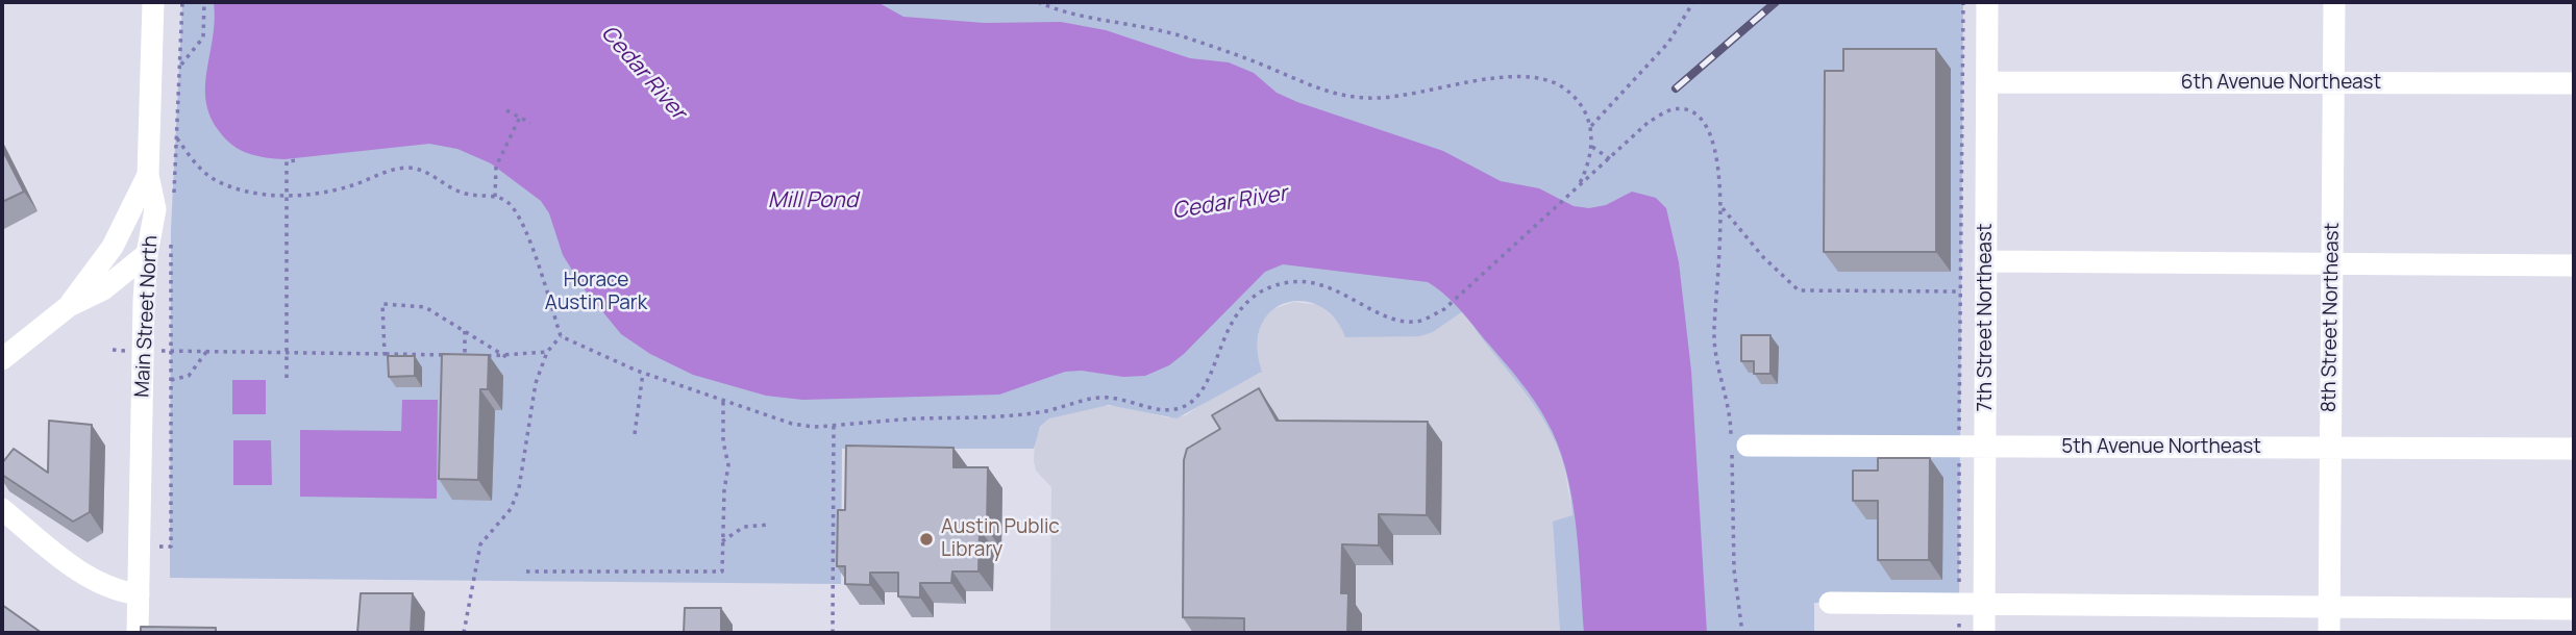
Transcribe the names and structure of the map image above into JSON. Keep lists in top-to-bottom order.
{
  "streets": {
    "street": [
      "6th Avenue Northeast",
      "Main Street North",
      "7th Street Northeast",
      "8th Street Northeast",
      "5th Avenue Northeast"
    ]
  },
  "crossings": [
    ["6th Avenue Northeast", "7th Street Northeast"],
    ["6th Avenue Northeast", "8th Street Northeast"],
    ["7th Street Northeast", "5th Avenue Northeast"],
    ["8th Street Northeast", "5th Avenue Northeast"]
  ],
  "water": ["Cedar River", "Mill Pond"],
  "parks": ["Horace Austin Park"],
  "places": ["Austin Public Library"]
}
